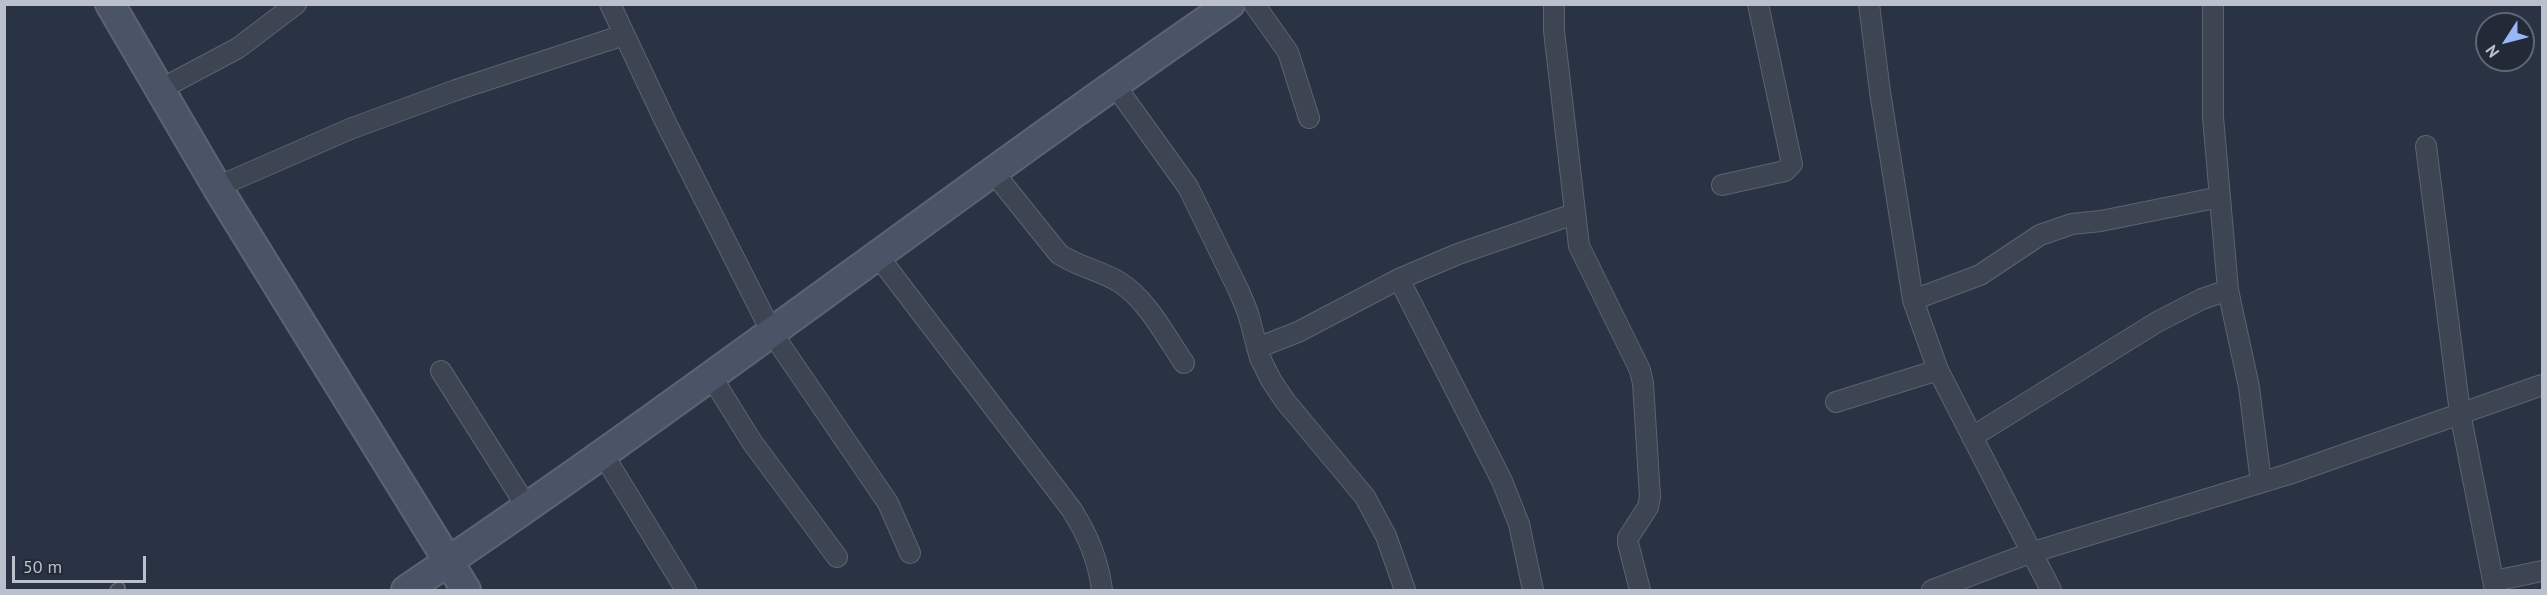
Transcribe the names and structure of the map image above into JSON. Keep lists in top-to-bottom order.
{
  "scale_bar": "50 m",
  "north": "bottom left"
}
